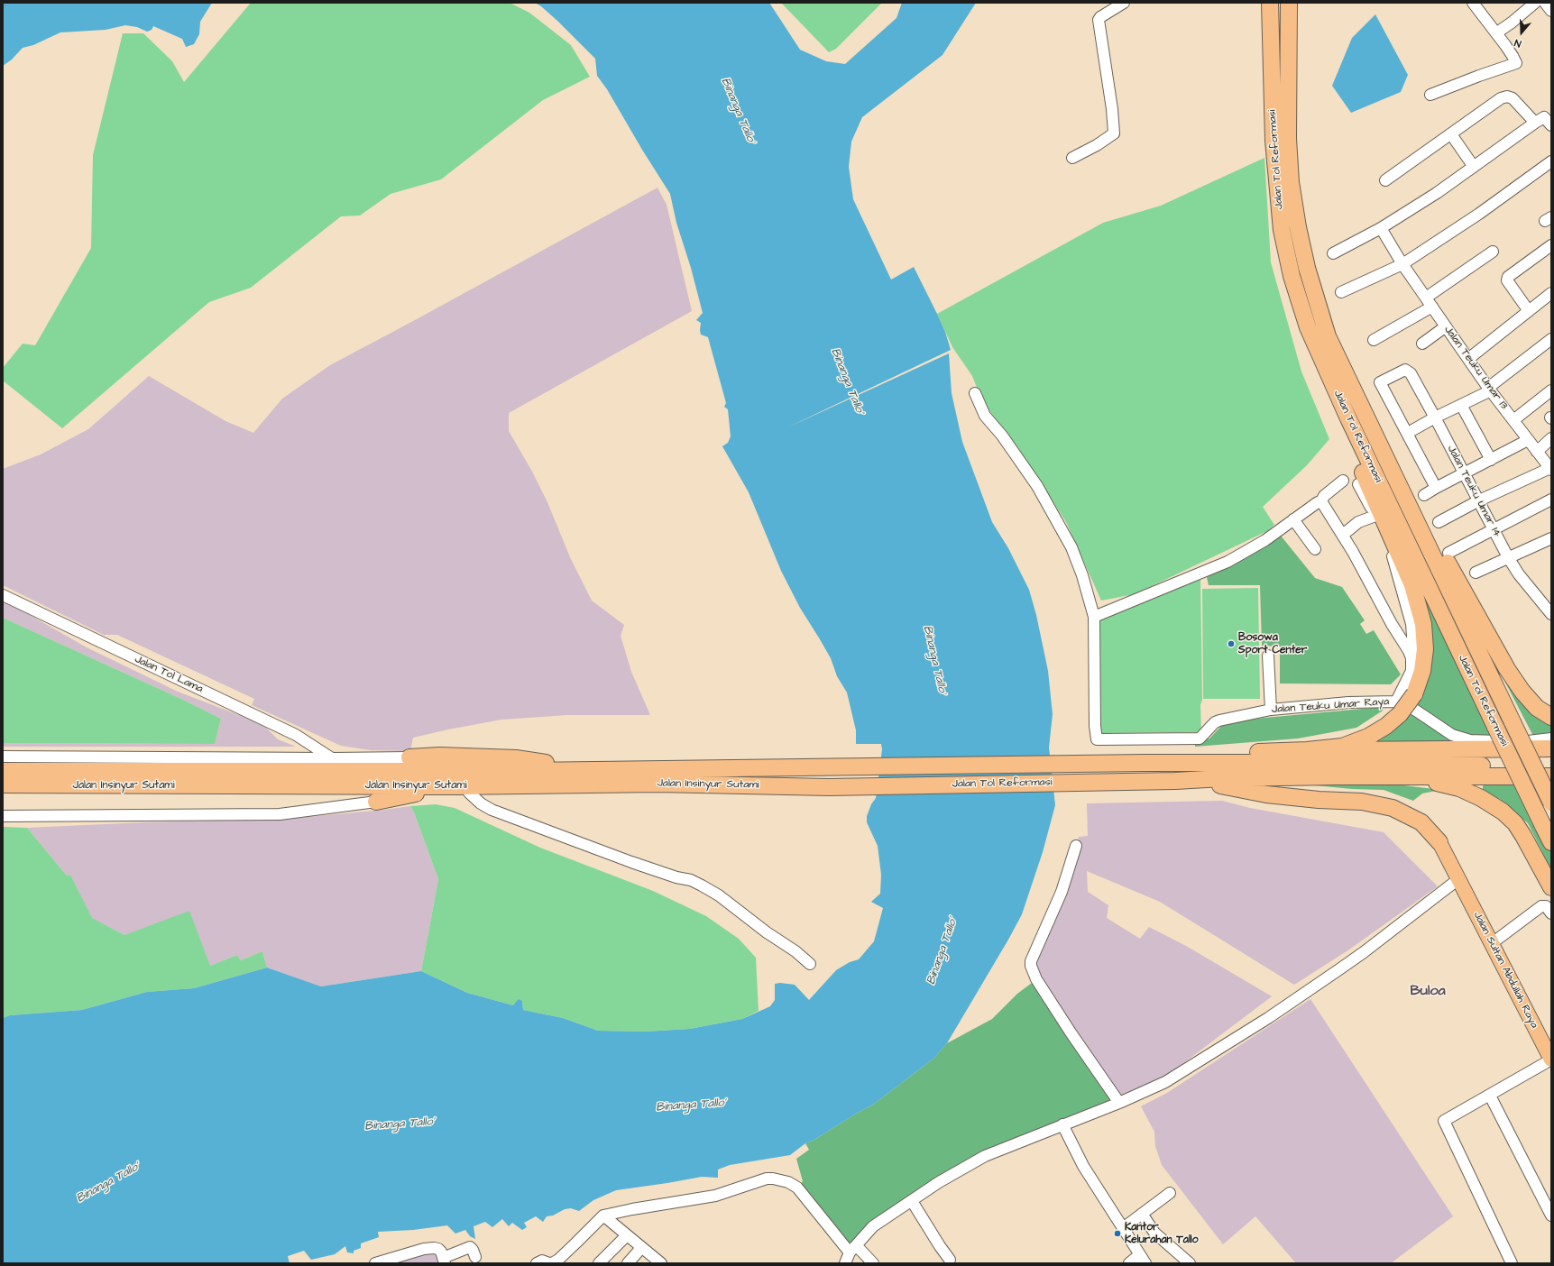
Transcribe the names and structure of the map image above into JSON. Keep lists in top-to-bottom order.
{
  "streets": {
    "highway": ["Jalan Tol Reformasi", "Jalan Insinyur Sutami"],
    "main road": ["Jalan Sultan Abdullah Raya"],
    "street": [
      "Jalan Teuku Umar 13",
      "Jalan Teuku Umar 14",
      "Jalan Tol Lama",
      "Jalan Teuku Umar Raya"
    ]
  },
  "crossings": [
    ["Jalan Tol Reformasi", "Jalan Insinyur Sutami"]
  ],
  "districts": ["Buloa"],
  "water": ["Binanga Tallo'"],
  "places": ["Bosowa Sport Center", "Kantor Kelurahan Tallo"],
  "north": "bottom"
}
